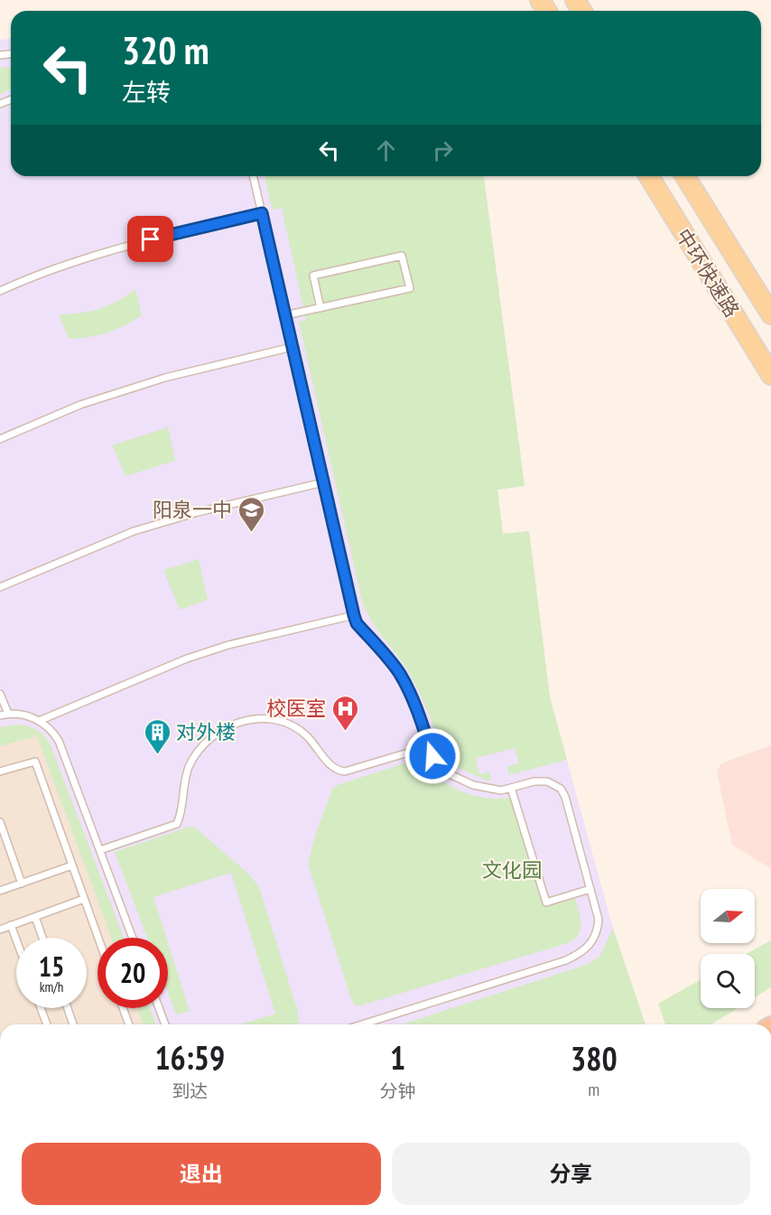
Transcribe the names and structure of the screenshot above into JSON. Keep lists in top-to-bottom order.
{
  "streets": {
    "main road": ["中环快速路"]
  },
  "parks": ["文化园"],
  "places": {
    "school or university": ["阳泉一中"],
    "hospital": ["校医室"],
    "building": ["对外楼"]
  },
  "north": "right",
  "page": {
    "turn": ["320 m", "左转"],
    "speed": "15 km/h",
    "limit": "20",
    "eta": [
      "16:59",
      "到达",
      "1",
      "分钟",
      "380",
      "m"
    ],
    "buttons": ["退出", "分享"]
  }
}
